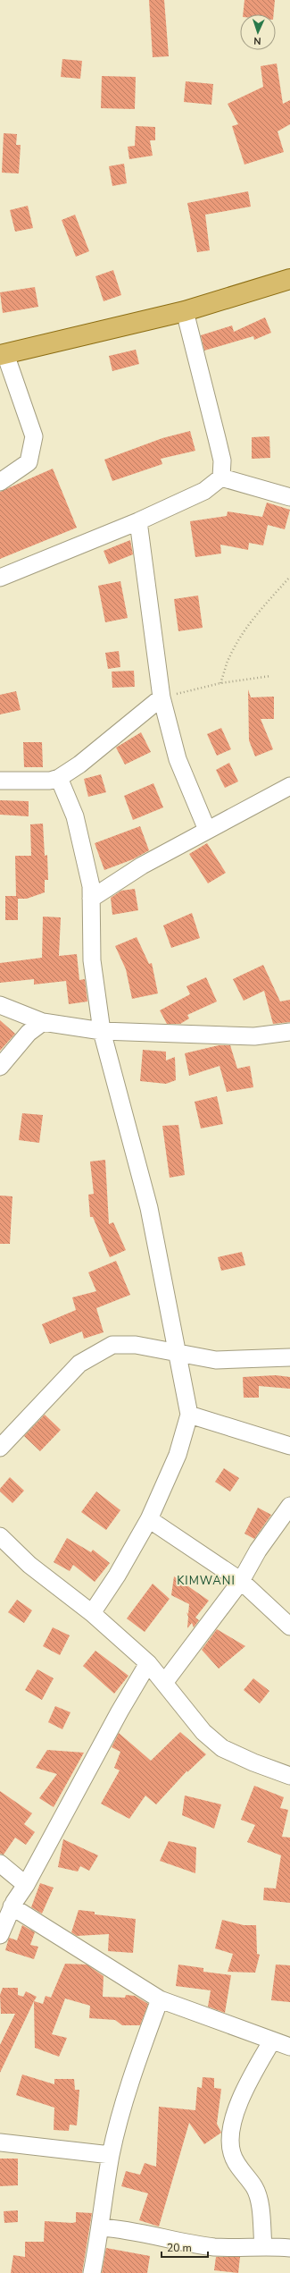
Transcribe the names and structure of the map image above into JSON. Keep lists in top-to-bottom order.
{
  "districts": ["KIMWANI"],
  "scale_bar": "20 m",
  "north": "bottom"
}
